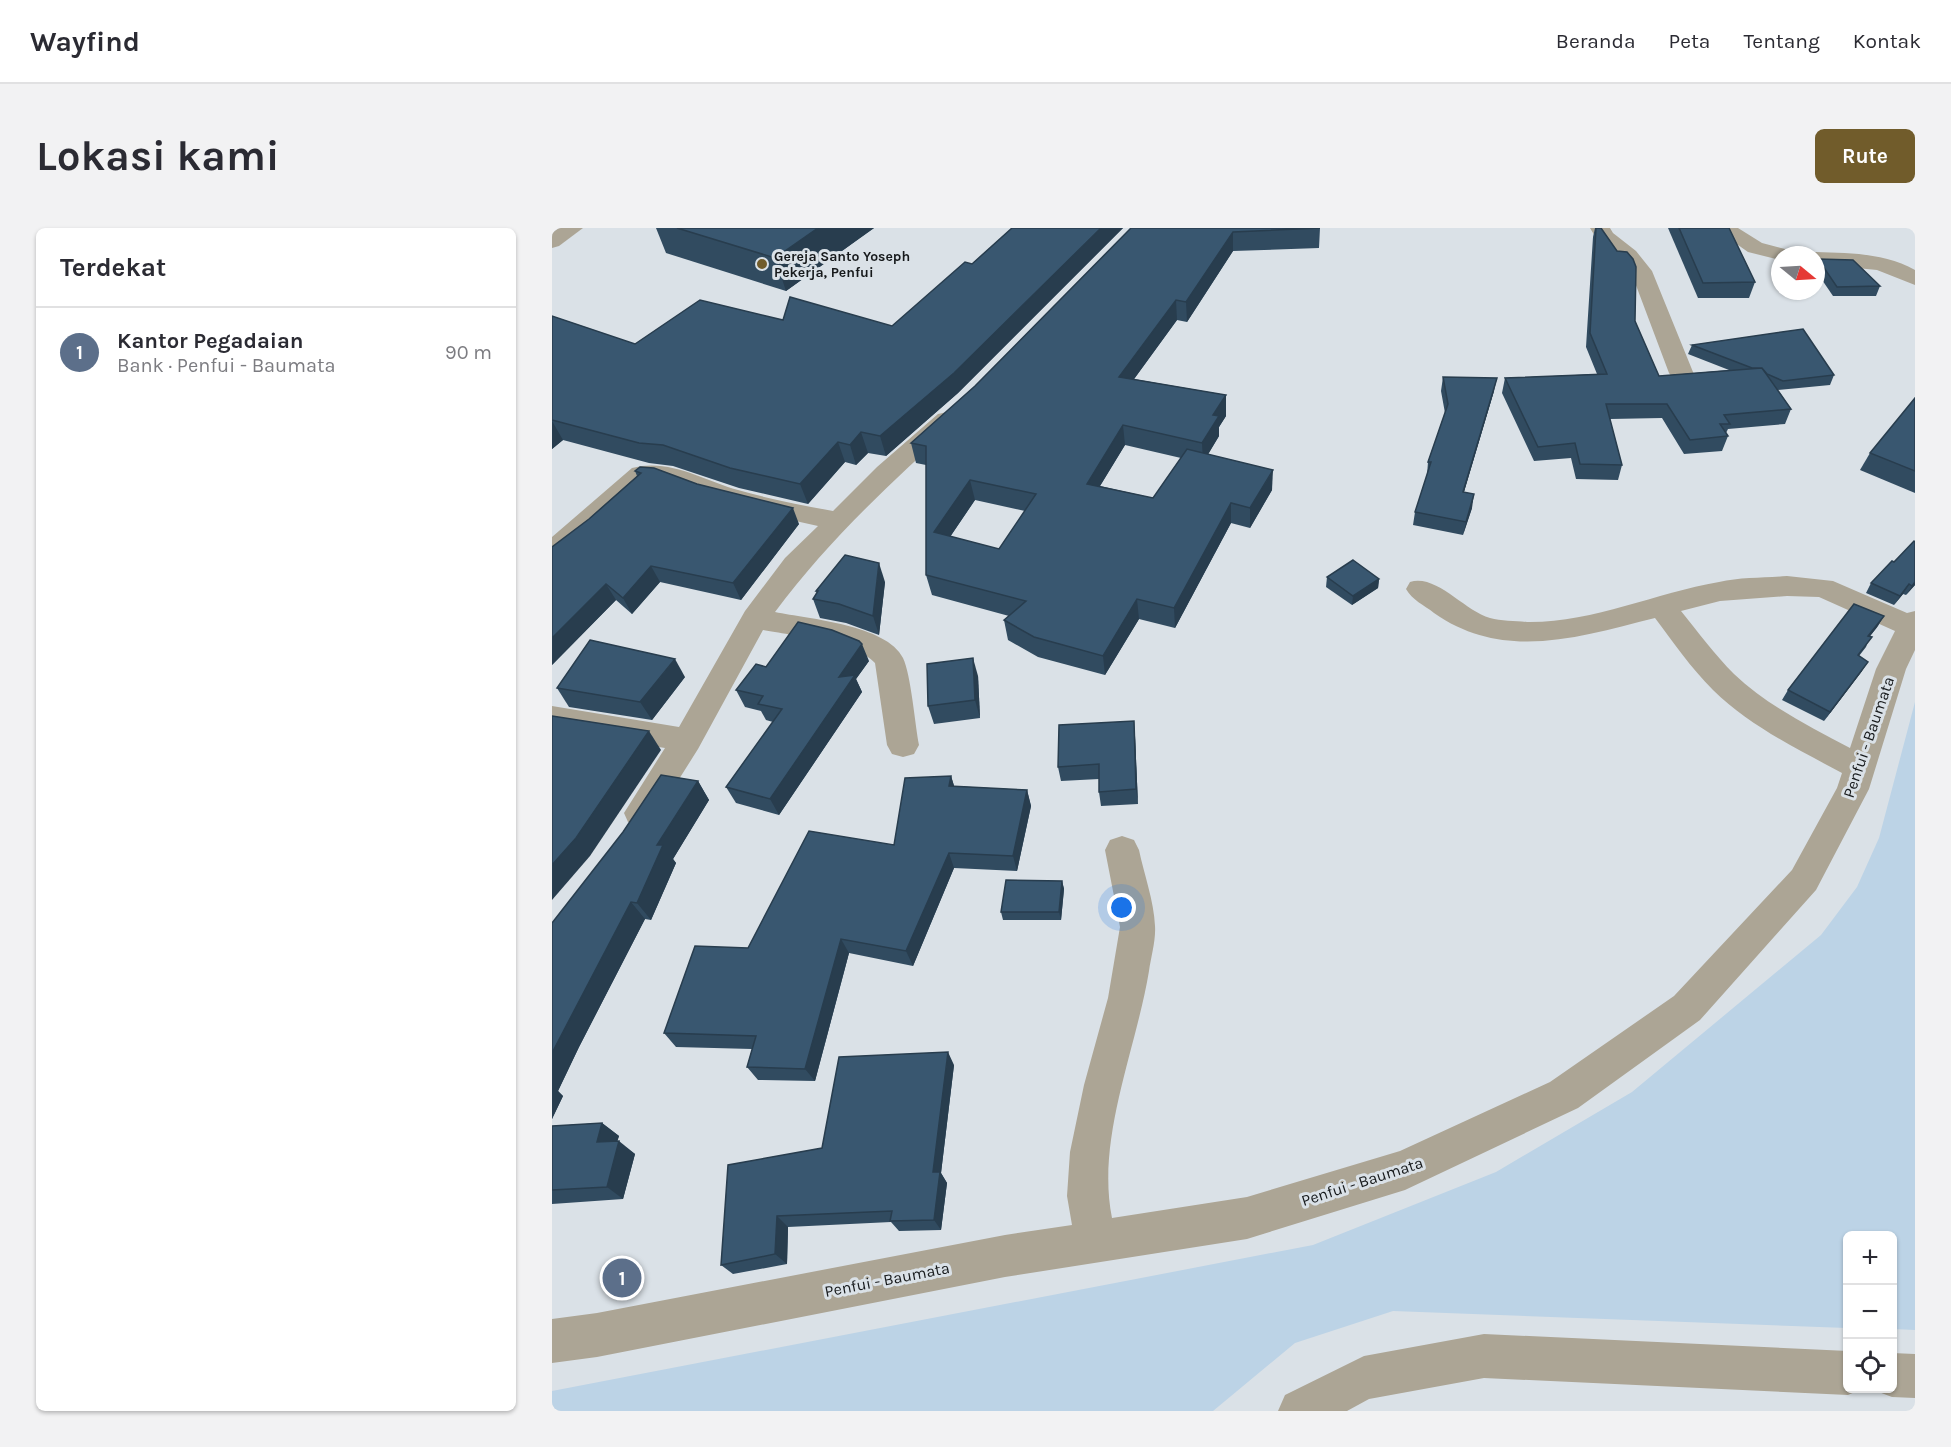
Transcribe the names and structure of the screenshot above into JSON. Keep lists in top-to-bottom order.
{
  "streets": {
    "street": ["Penfui - Baumata"]
  },
  "places": ["Gereja Santo Yoseph Pekerja, Penfui"],
  "north": "right",
  "page": {
    "header": "Wayfind",
    "nav": [
      "Beranda",
      "Peta",
      "Tentang",
      "Kontak"
    ],
    "buttons": "Rute",
    "title": "Lokasi kami",
    "heading": "Terdekat",
    "list": [
      {
        "mark": "1",
        "name": "Kantor Pegadaian",
        "note": "Bank · Penfui - Baumata",
        "value": "90 m"
      }
    ],
    "map_buttons": ["+", "−"],
    "pins": "1"
  }
}
